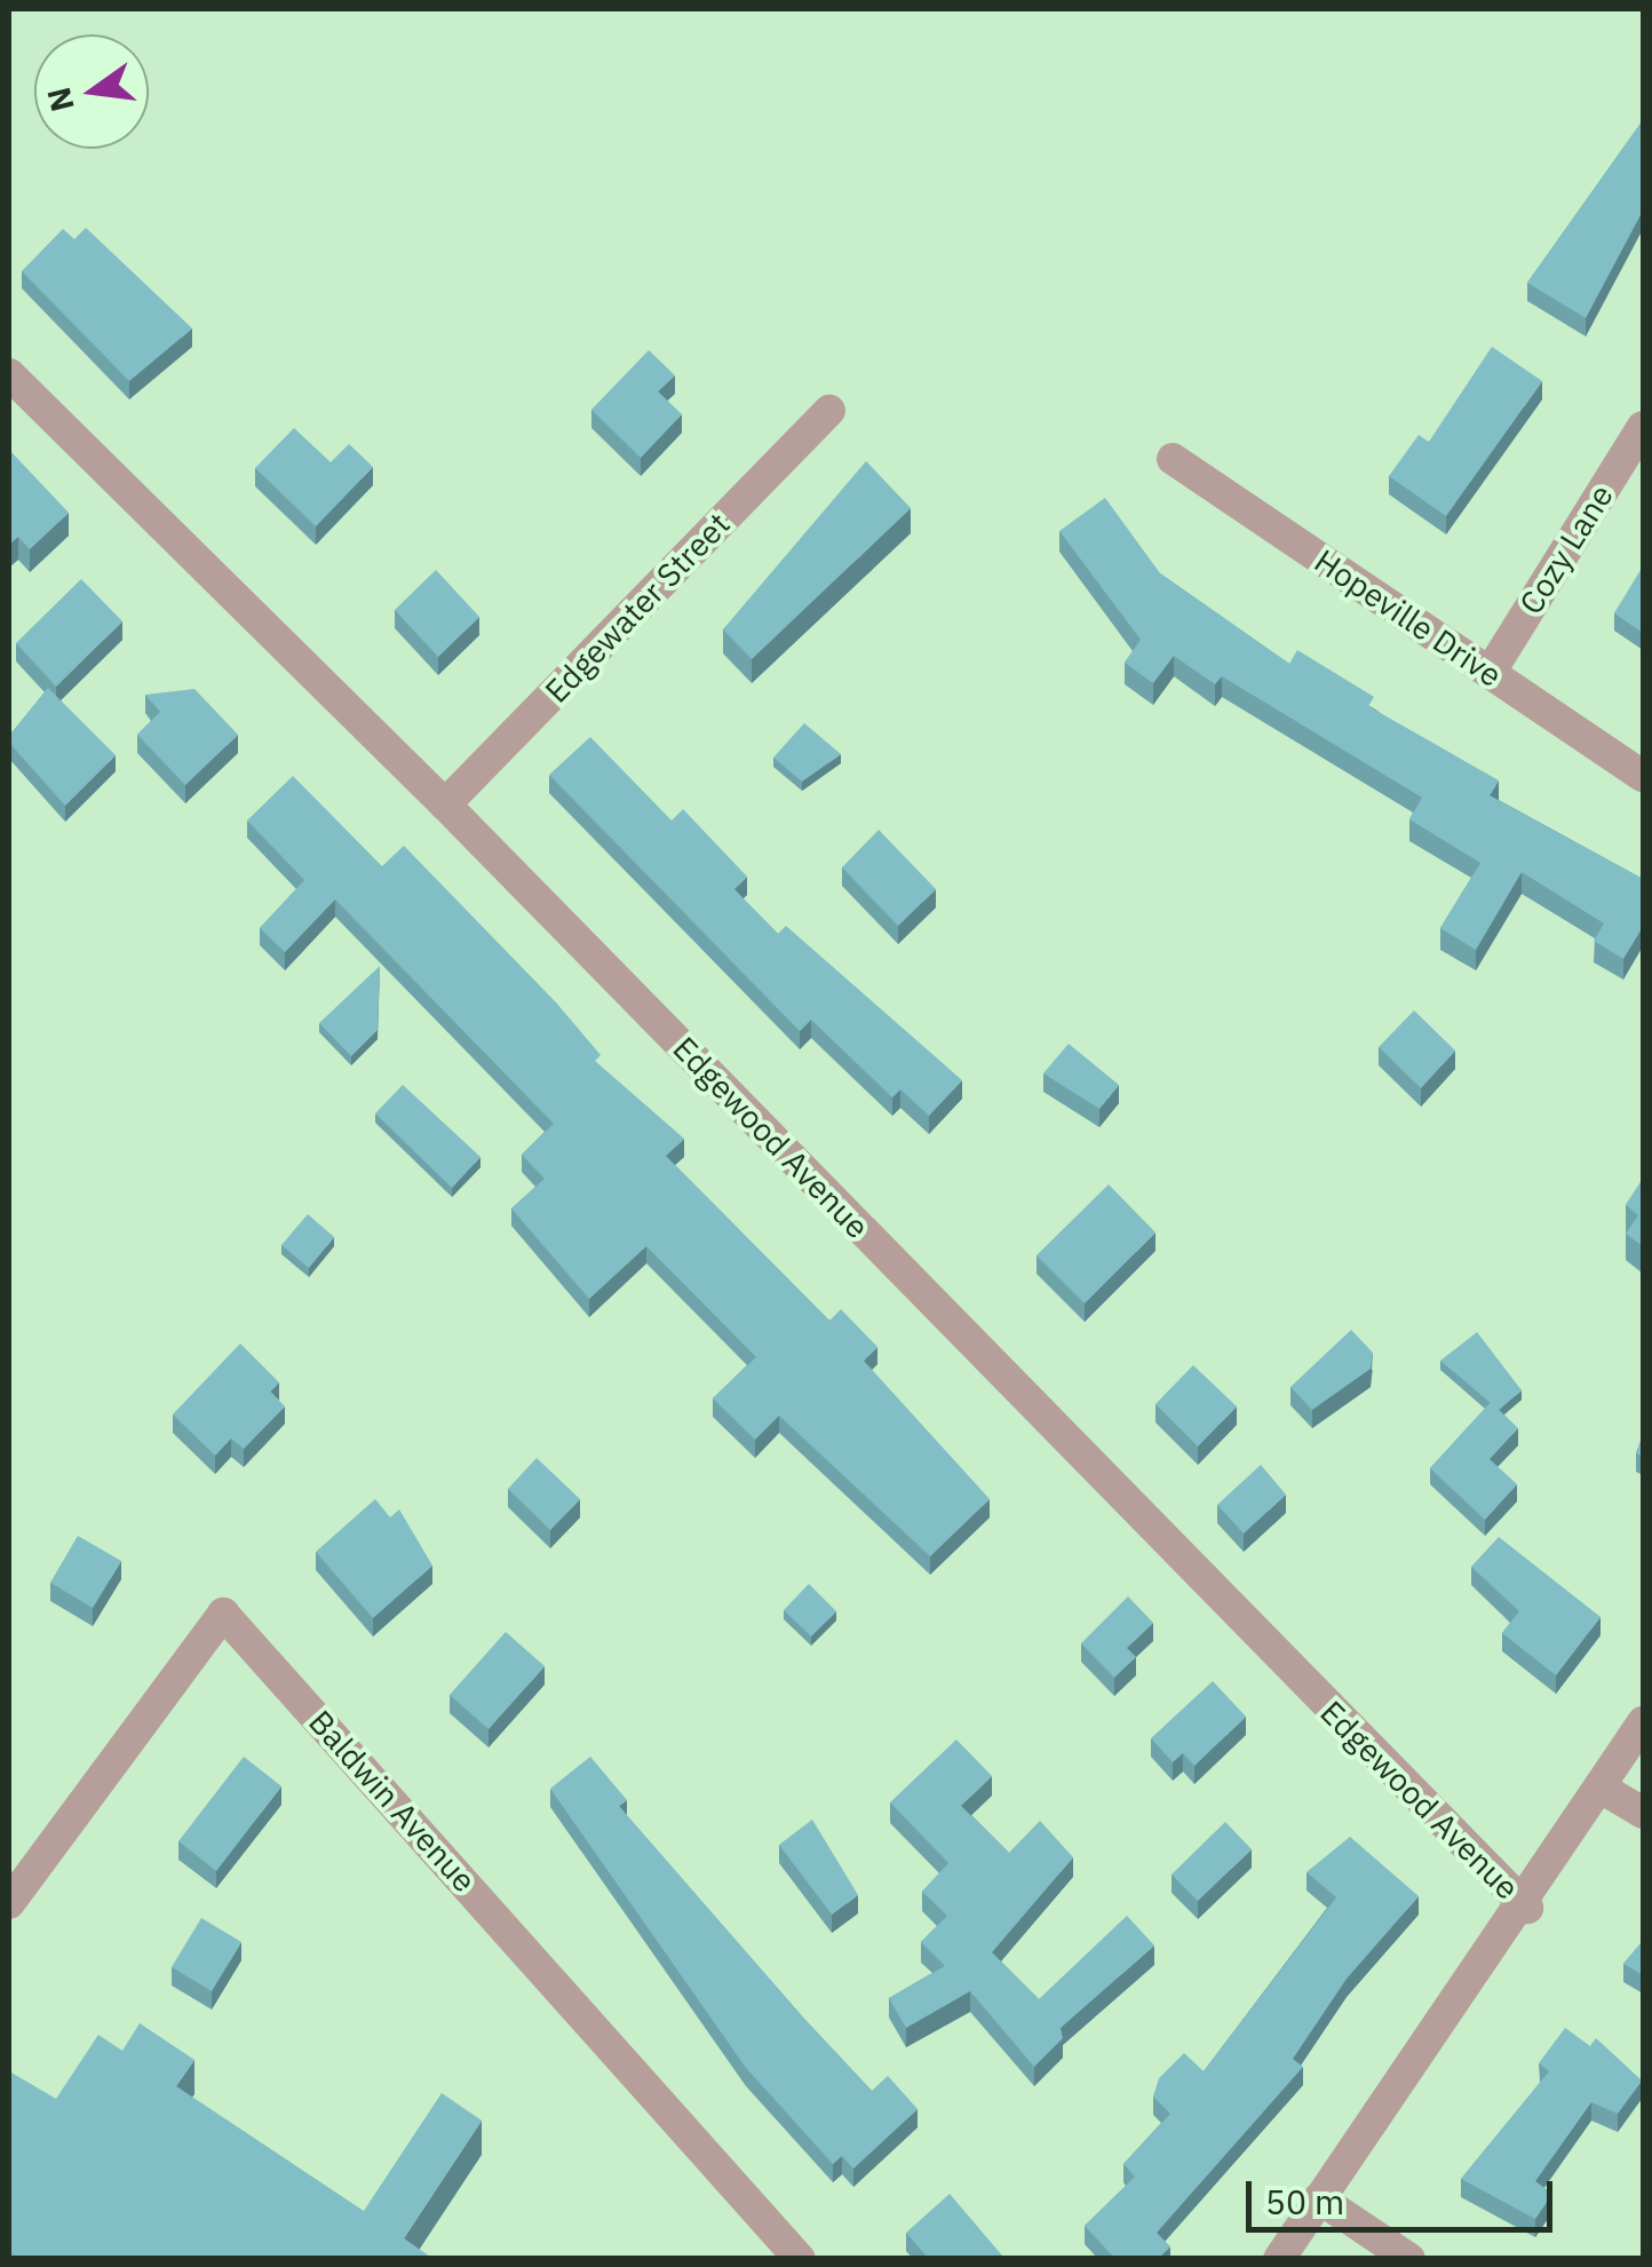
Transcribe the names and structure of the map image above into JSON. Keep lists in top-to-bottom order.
{
  "streets": {
    "street": [
      "Cozy Lane",
      "Edgewater Street",
      "Hopeville Drive",
      "Edgewood Avenue",
      "Baldwin Avenue"
    ]
  },
  "crossings": [
    ["Cozy Lane", "Hopeville Drive"],
    ["Edgewater Street", "Edgewood Avenue"]
  ],
  "scale_bar": "50 m",
  "north": "left"
}
